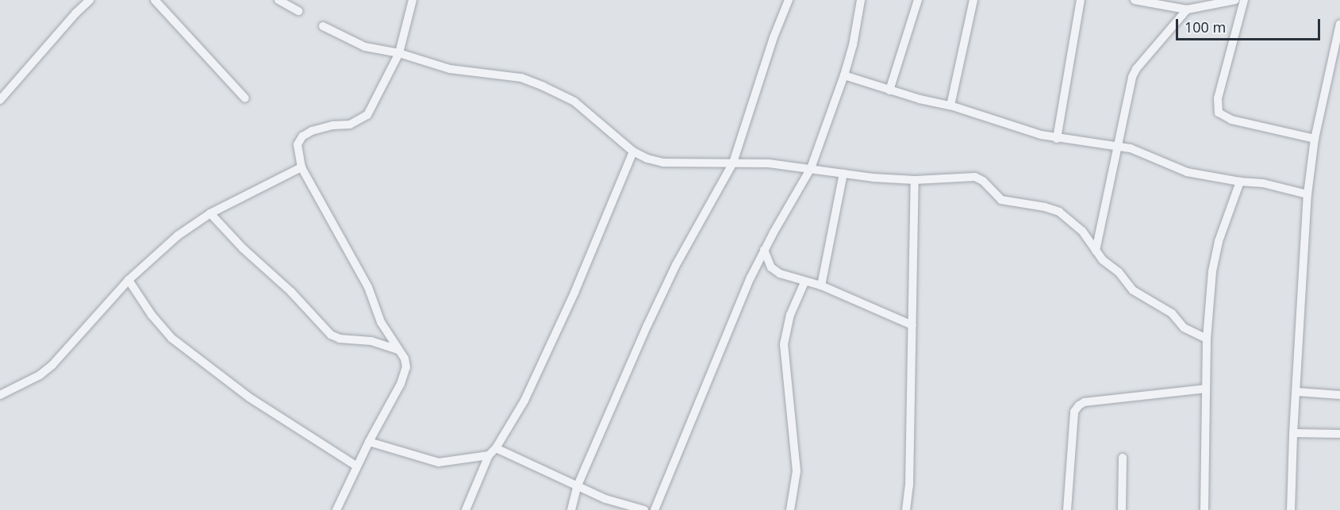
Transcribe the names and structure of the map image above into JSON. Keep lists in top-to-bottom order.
{
  "scale_bar": "100 m"
}
